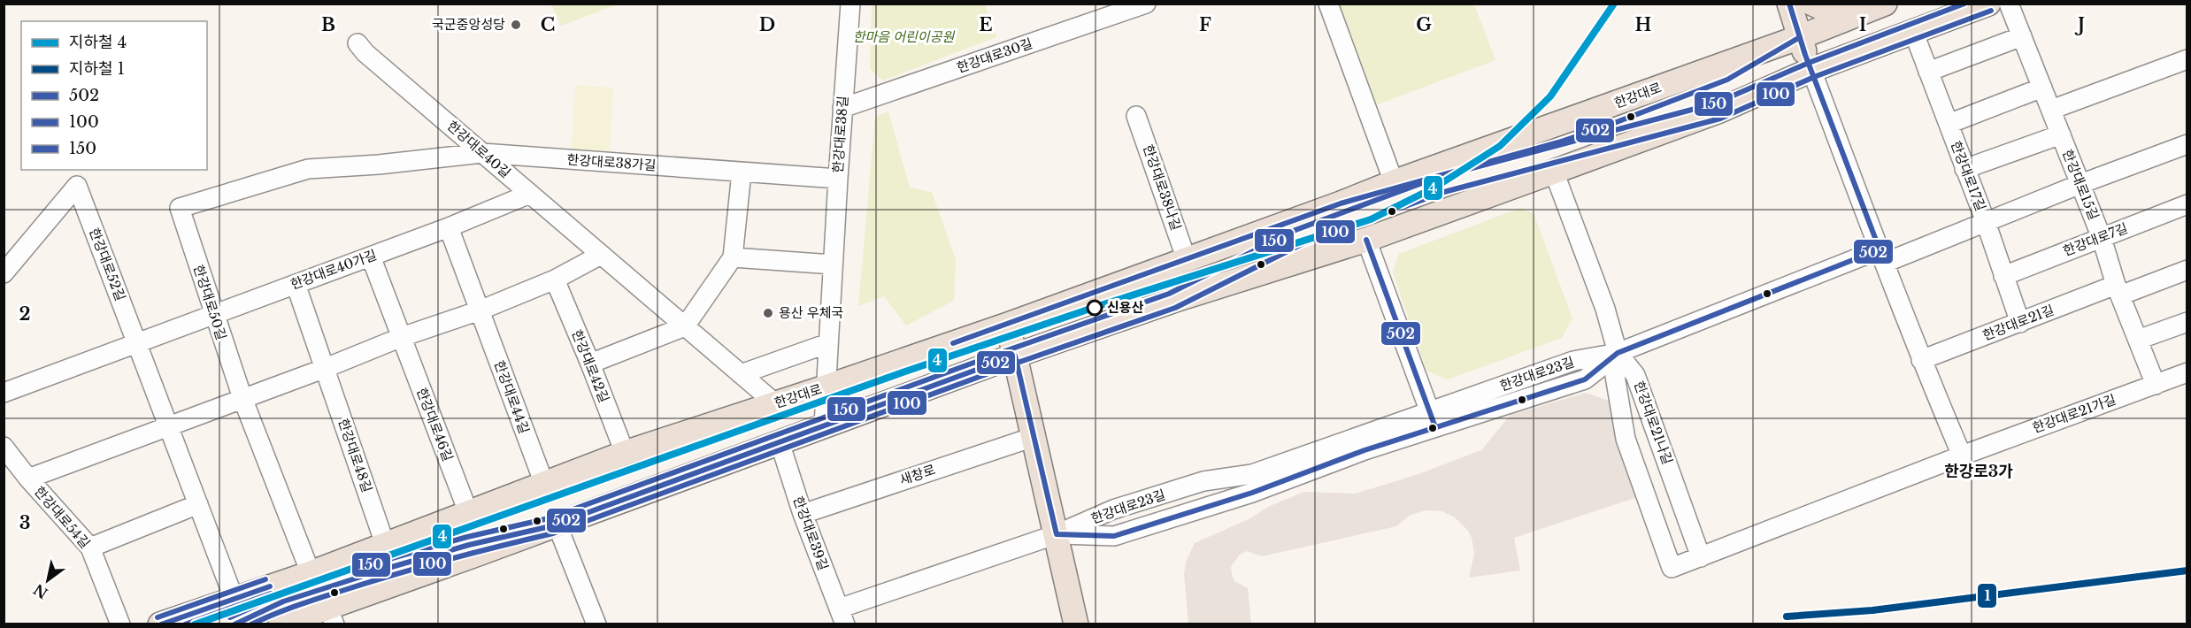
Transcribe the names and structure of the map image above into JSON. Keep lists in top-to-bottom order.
{
  "streets": {
    "main road": ["한강대로"],
    "street": [
      "한강대로30길",
      "한강대로38길",
      "한강대로40길",
      "한강대로38가길",
      "한강대로17길",
      "한강대로15길",
      "한강대로38나길",
      "한강대로7길",
      "한강대로52길",
      "한강대로40가길",
      "한강대로50길",
      "한강대로21길",
      "한강대로42길",
      "한강대로23길",
      "한강대로44길",
      "한강대로21가길",
      "한강대로21나길",
      "한강대로46길",
      "한강대로48길",
      "새창로",
      "한강대로54길",
      "한강대로39길"
    ]
  },
  "crossings": [
    ["한강대로30길", "한강대로38길"],
    ["한강대로", "한강대로38길"],
    ["한강대로", "한강대로40길"],
    ["한강대로", "한강대로38나길"],
    ["한강대로", "한강대로52길"],
    ["한강대로", "한강대로50길"],
    ["한강대로", "한강대로42길"],
    ["한강대로", "한강대로44길"],
    ["한강대로", "한강대로46길"],
    ["한강대로", "한강대로48길"],
    ["한강대로38길", "한강대로38가길"],
    ["한강대로40길", "한강대로38가길"],
    ["한강대로40길", "한강대로40가길"],
    ["한강대로38가길", "한강대로50길"],
    ["한강대로17길", "한강대로15길"],
    ["한강대로17길", "한강대로7길"],
    ["한강대로17길", "한강대로21길"],
    ["한강대로15길", "한강대로7길"],
    ["한강대로15길", "한강대로21길"],
    ["한강대로15길", "한강대로21가길"],
    ["한강대로52길", "한강대로40가길"],
    ["한강대로40가길", "한강대로50길"],
    ["한강대로40가길", "한강대로44길"],
    ["한강대로40가길", "한강대로46길"],
    ["한강대로40가길", "한강대로48길"],
    ["한강대로23길", "한강대로21나길"],
    ["한강대로21가길", "한강대로21나길"],
    ["새창로", "한강대로39길"]
  ],
  "districts": ["한강로3가"],
  "parks": ["한마음 어린이공원"],
  "places": ["국군중앙성당", "신용산", "용산 우체국"],
  "lines": [
    "metro line 4",
    "transit line 502",
    "transit line 150",
    "transit line 100",
    "metro line 1"
  ],
  "legend": [
    "지하철 4",
    "지하철 1",
    "502",
    "100",
    "150"
  ],
  "north": "bottom left",
  "grid": {
    "columns": [
      "B",
      "C",
      "D",
      "E",
      "F",
      "G",
      "H",
      "I",
      "J"
    ],
    "rows": ["2", "3"]
  }
}
